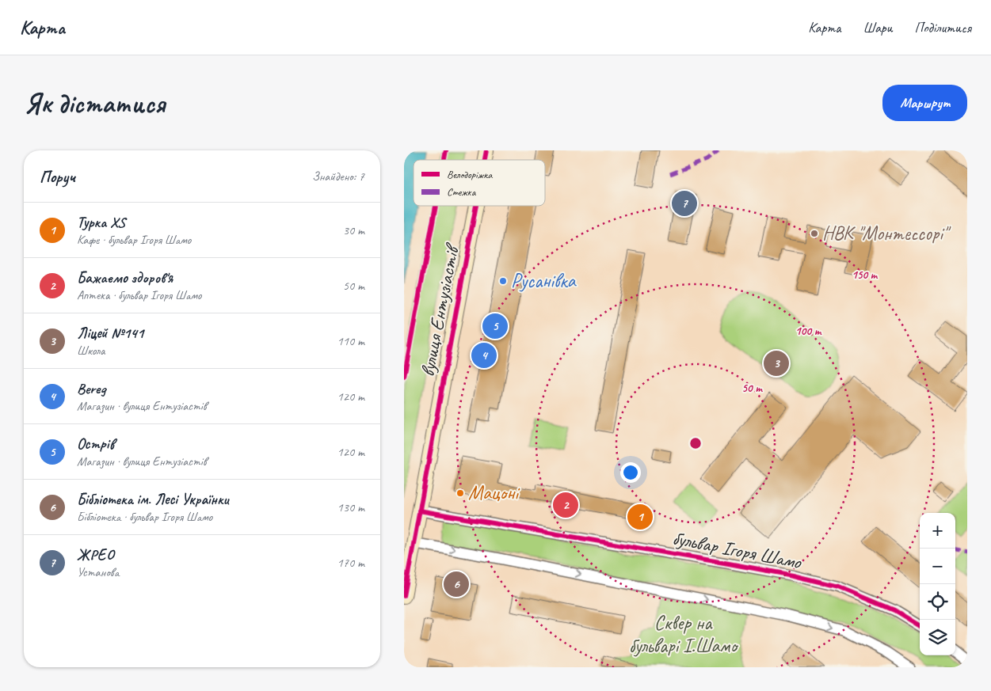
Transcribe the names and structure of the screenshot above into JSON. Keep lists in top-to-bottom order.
{
  "streets": {
    "street": ["вулиця Ентузіастів", "бульвар Ігоря Шамо"]
  },
  "crossings": [
    ["вулиця Ентузіастів", "бульвар Ігоря Шамо"]
  ],
  "parks": ["Сквер на бульварі І.Шамо"],
  "places": ["НВК \"Монтессорі\"", "Русанівка", "Мацоні"],
  "legend": ["Велодоріжка", "Стежка"],
  "page": {
    "header": "Карта",
    "nav": ["Карта", "Шари", "Поділитися"],
    "buttons": "Маршрут",
    "title": "Як дістатися",
    "heading": ["Поруч", "Знайдено: 7"],
    "pins": [
      "7",
      "5",
      "4",
      "3",
      "2",
      "1",
      "6"
    ],
    "list": [
      {
        "mark": "1",
        "name": "Турка XS",
        "note": "Кафе · бульвар Ігоря Шамо",
        "value": "30 m"
      },
      {
        "mark": "2",
        "name": "Бажаемо здоров'я",
        "note": "Аптека · бульвар Ігоря Шамо",
        "value": "50 m"
      },
      {
        "mark": "3",
        "name": "Ліцей №141",
        "note": "Школа",
        "value": "110 m"
      },
      {
        "mark": "4",
        "name": "Bereg",
        "note": "Магазин · вулиця Ентузіастів",
        "value": "120 m"
      },
      {
        "mark": "5",
        "name": "Острів",
        "note": "Магазин · вулиця Ентузіастів",
        "value": "120 m"
      },
      {
        "mark": "6",
        "name": "Бібліотека ім. Лесі Українки",
        "note": "Бібліотека · бульвар Ігоря Шамо",
        "value": "130 m"
      },
      {
        "mark": "7",
        "name": "ЖРЕО",
        "note": "Установа",
        "value": "170 m"
      }
    ],
    "map_buttons": ["+", "−"]
  },
  "rings": ["150 m", "100 m", "50 m"]
}
